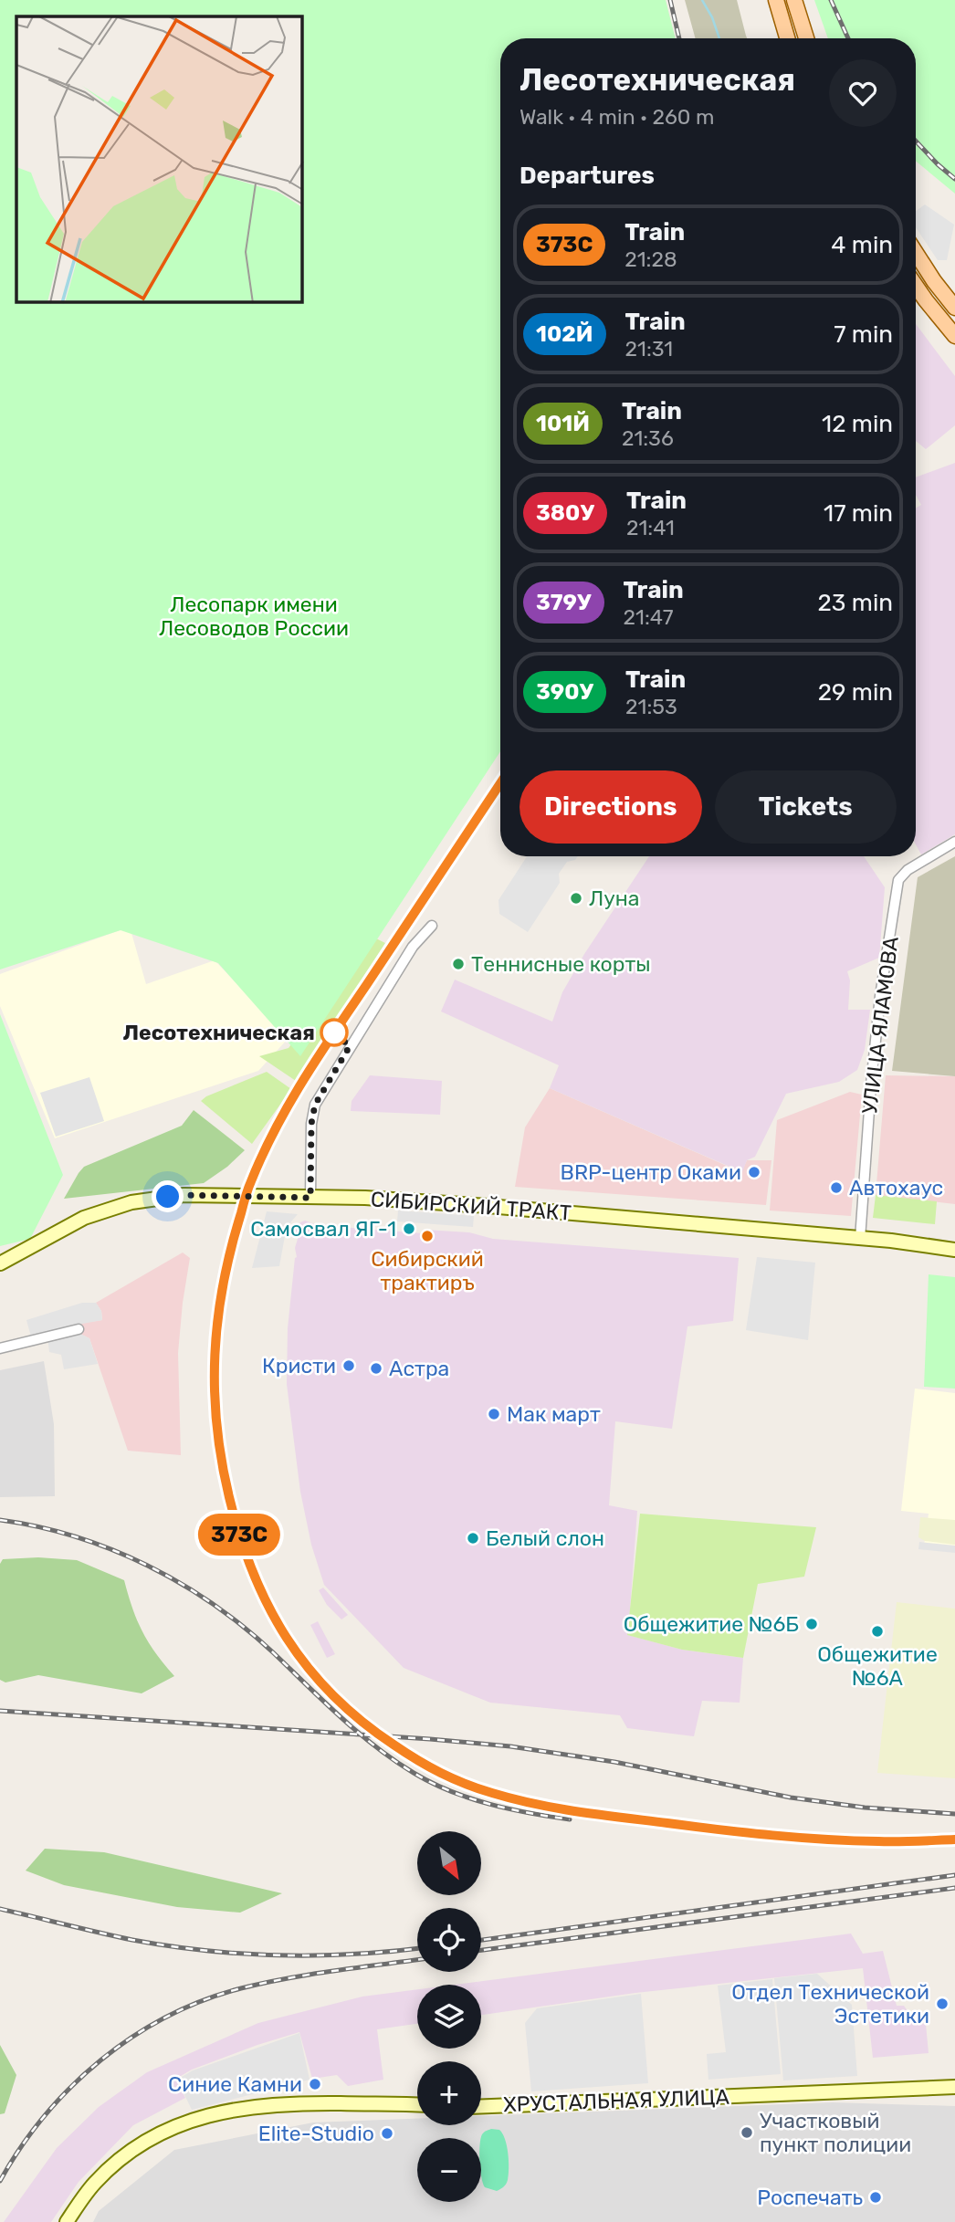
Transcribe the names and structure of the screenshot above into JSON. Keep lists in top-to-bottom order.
{
  "streets": {
    "main road": ["СИБИРСКИЙ ТРАКТ", "ХРУСТАЛЬНАЯ УЛИЦА"],
    "street": ["УЛИЦА ЯЛАМОВА"]
  },
  "crossings": [
    ["УЛИЦА ЯЛАМОВА", "СИБИРСКИЙ ТРАКТ"]
  ],
  "parks": ["Лесопарк имени Лесоводов России"],
  "places": [
    "Луна",
    "Теннисные корты",
    "Лесотехническая",
    "BRP-центр Оками",
    "Автохаус",
    "Самосвал ЯГ-1",
    "Сибирский трактиръ",
    "Кристи",
    "Астра",
    "Мак март",
    "Белый слон",
    "Общежитие №6Б",
    "Общежитие №6А",
    "Отдел Технической Эстетики",
    "Синие Камни",
    "Участковый пункт полиции",
    "Elite-Studio",
    "Роспечать"
  ],
  "north": "bottom right",
  "page": {
    "on_map": "373C",
    "heading": [
      ["Лесотехническая", "Walk · 4 min · 260 m"],
      "Departures"
    ],
    "list": [
      {
        "mark": "373C",
        "name": "Train",
        "note": "21:28",
        "value": "4 min"
      },
      {
        "mark": "102Й",
        "name": "Train",
        "note": "21:31",
        "value": "7 min"
      },
      {
        "mark": "101Й",
        "name": "Train",
        "note": "21:36",
        "value": "12 min"
      },
      {
        "mark": "380У",
        "name": "Train",
        "note": "21:41",
        "value": "17 min"
      },
      {
        "mark": "379У",
        "name": "Train",
        "note": "21:47",
        "value": "23 min"
      },
      {
        "mark": "390У",
        "name": "Train",
        "note": "21:53",
        "value": "29 min"
      }
    ],
    "buttons": ["Directions", "Tickets"],
    "map_buttons": ["+", "−"]
  }
}
